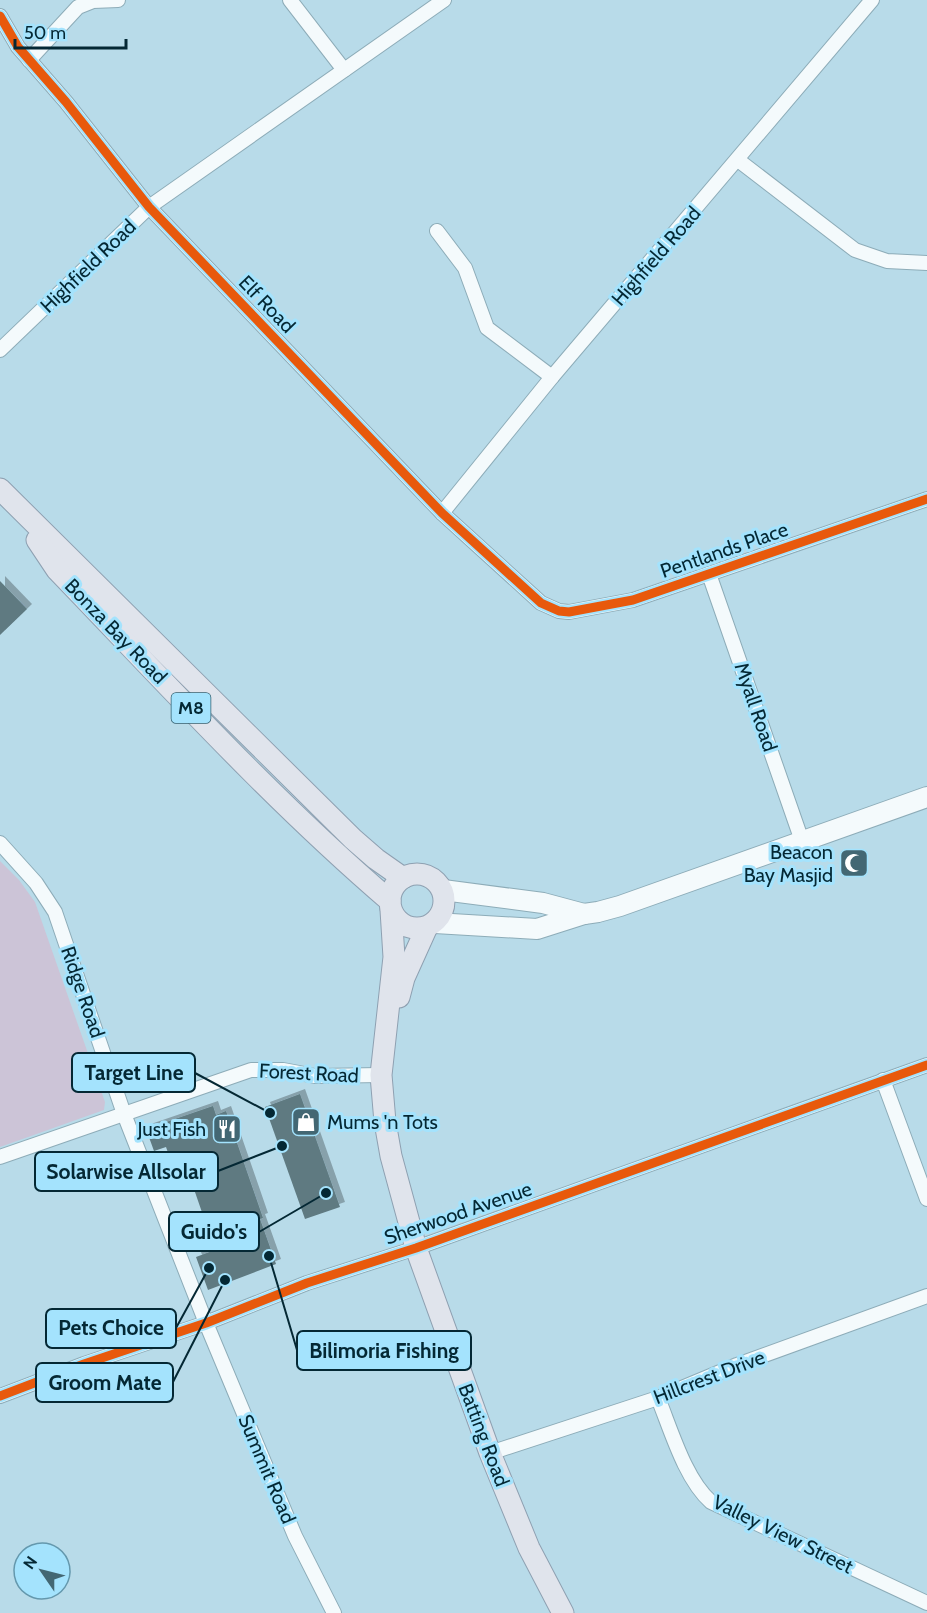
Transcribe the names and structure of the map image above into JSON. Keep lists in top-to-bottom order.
{
  "streets": {
    "main road": ["Bonza Bay Road", "M8", "Batting Road"],
    "street": [
      "Highfield Road",
      "Elf Road",
      "Pentlands Place",
      "Myall Road",
      "Ridge Road",
      "Forest Road",
      "Sherwood Avenue",
      "Hillcrest Drive",
      "Summit Road",
      "Valley View Street"
    ]
  },
  "crossings": [
    ["Highfield Road", "Elf Road"],
    ["Elf Road", "Pentlands Place"],
    ["Pentlands Place", "Myall Road"],
    ["Bonza Bay Road", "Batting Road"],
    ["Ridge Road", "Forest Road"],
    ["Ridge Road", "Sherwood Avenue"],
    ["Ridge Road", "Summit Road"],
    ["Forest Road", "Batting Road"],
    ["Sherwood Avenue", "Batting Road"],
    ["Sherwood Avenue", "Summit Road"],
    ["Hillcrest Drive", "Batting Road"],
    ["Hillcrest Drive", "Valley View Street"]
  ],
  "places": {
    "mosque": ["Beacon Bay Masjid"],
    "other": [
      "Target Line",
      "Solarwise Allsolar",
      "Guido's",
      "Bilimoria Fishing",
      "Pets Choice",
      "Groom Mate"
    ],
    "shop": ["Mums 'n Tots"],
    "restaurant": ["Just Fish"]
  },
  "scale_bar": "50 m",
  "north": "top left"
}
